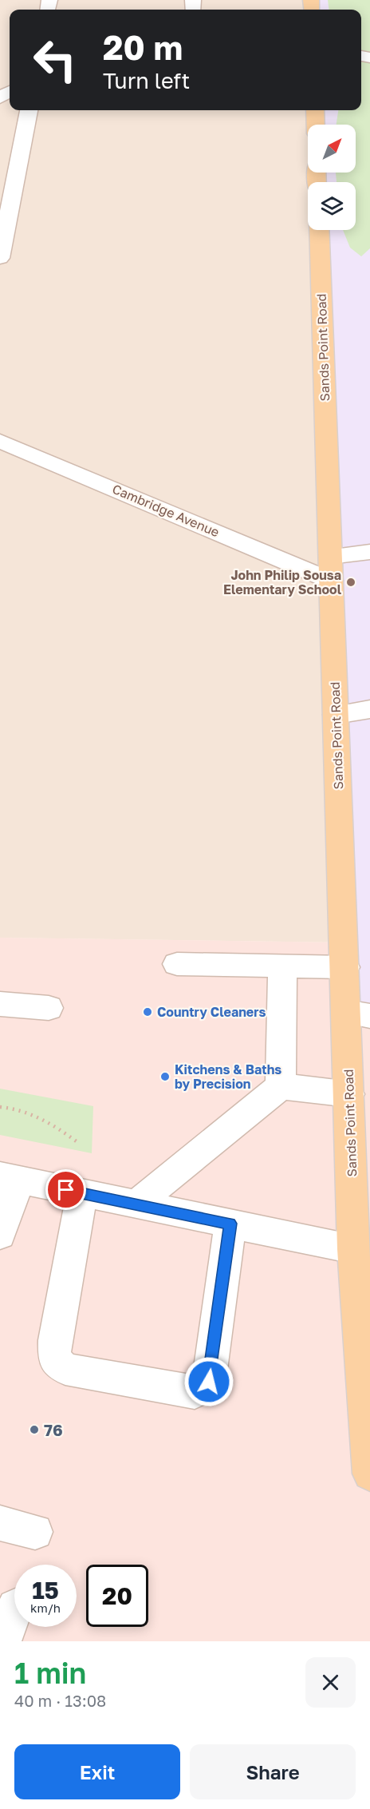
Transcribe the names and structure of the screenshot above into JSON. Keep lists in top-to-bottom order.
{
  "streets": {
    "main road": ["Sands Point Road"],
    "street": ["Cambridge Avenue"]
  },
  "crossings": [
    ["Sands Point Road", "Cambridge Avenue"]
  ],
  "places": [
    "John Philip Sousa Elementary School",
    "Country Cleaners",
    "Kitchens & Baths by Precision",
    "76"
  ],
  "north": "top right",
  "page": {
    "turn": ["20 m", "Turn left"],
    "speed": "15 km/h",
    "limit": "20",
    "heading": ["1 min", "40 m · 13:08"],
    "buttons": ["Exit", "Share"]
  }
}
